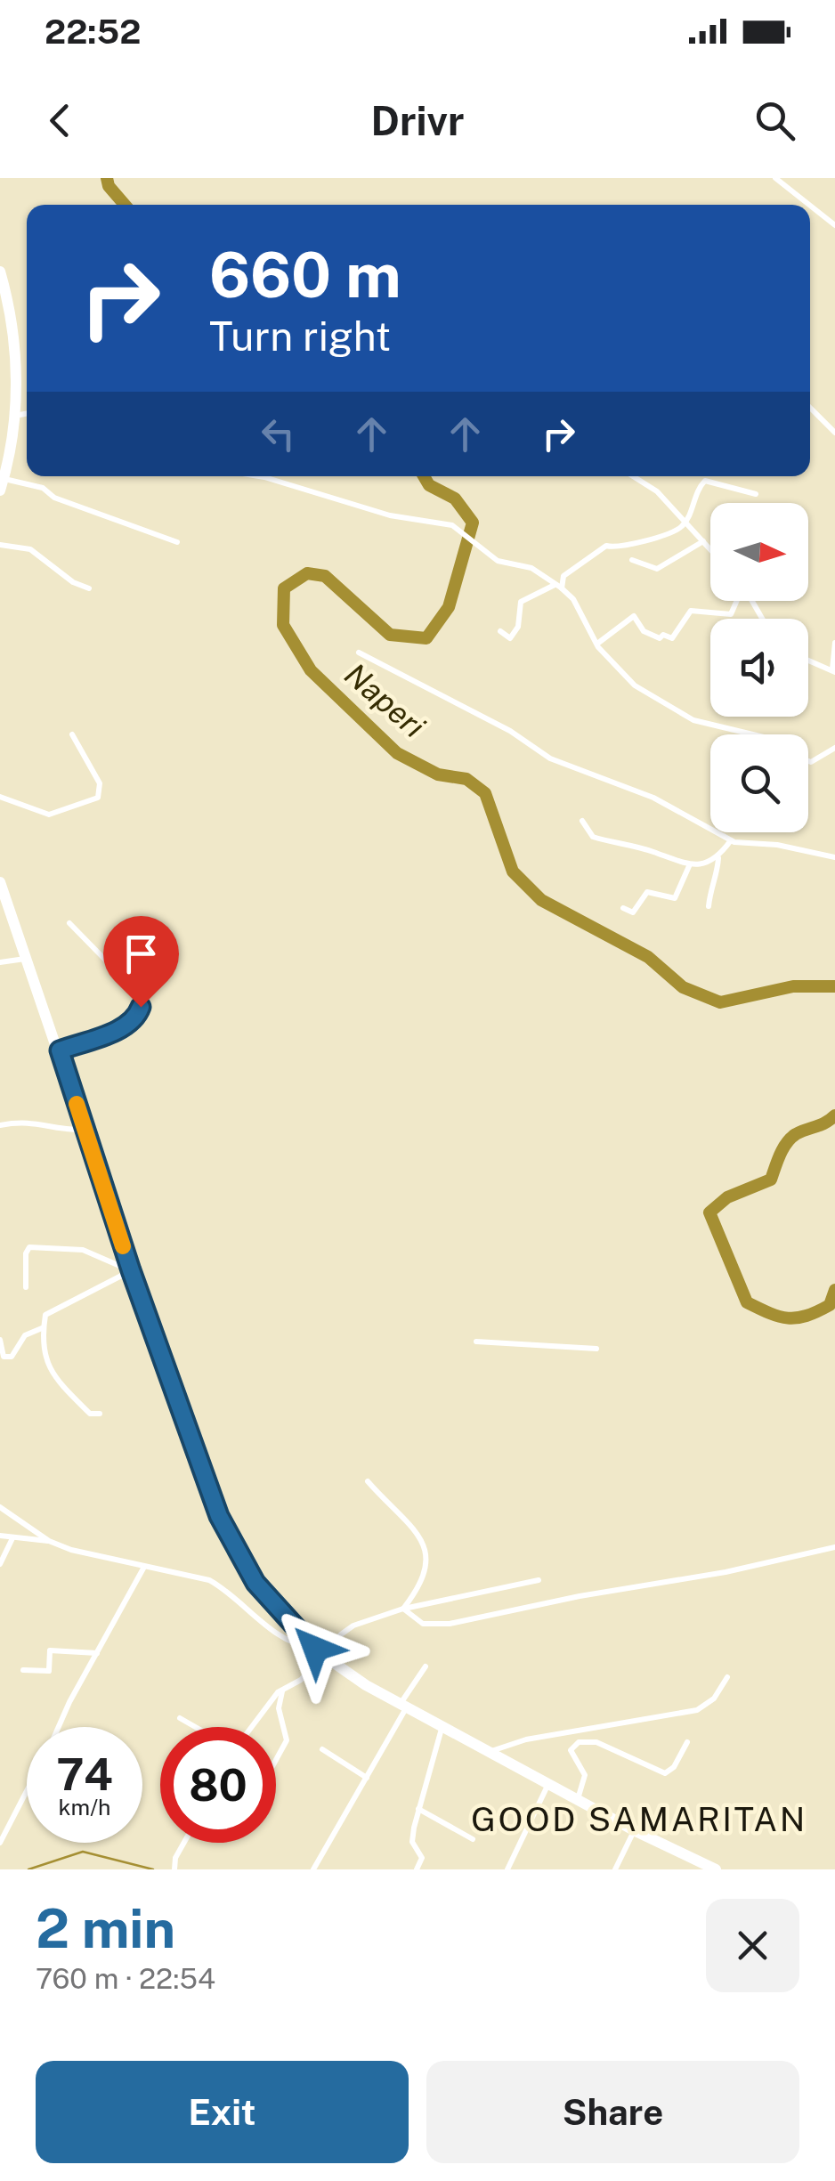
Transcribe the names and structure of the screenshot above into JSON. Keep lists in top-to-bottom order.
{
  "districts": ["GOOD SAMARITAN"],
  "water": ["Naperi"],
  "north": "right",
  "page": {
    "status": "22:52",
    "header": "Drivr",
    "turn": ["660 m", "Turn right"],
    "speed": "74 km/h",
    "limit": "80",
    "heading": ["2 min", "760 m · 22:54"],
    "buttons": ["Exit", "Share"]
  }
}
